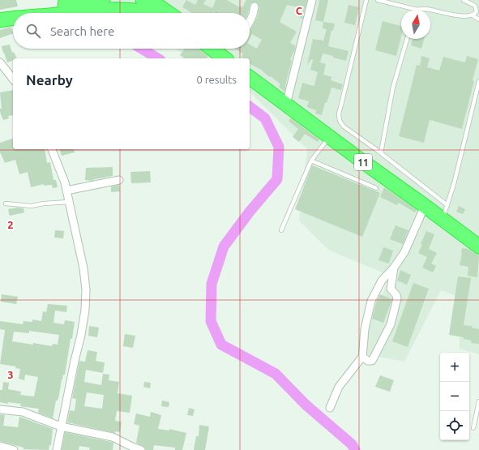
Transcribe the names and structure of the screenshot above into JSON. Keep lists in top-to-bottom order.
{
  "streets": {
    "highway": ["11"]
  },
  "north": "top",
  "page": {
    "search": "Search here",
    "heading": ["Nearby", "0 results"],
    "map_buttons": ["+", "−"]
  },
  "grid": {
    "columns": ["C"],
    "rows": ["2", "3"]
  }
}
